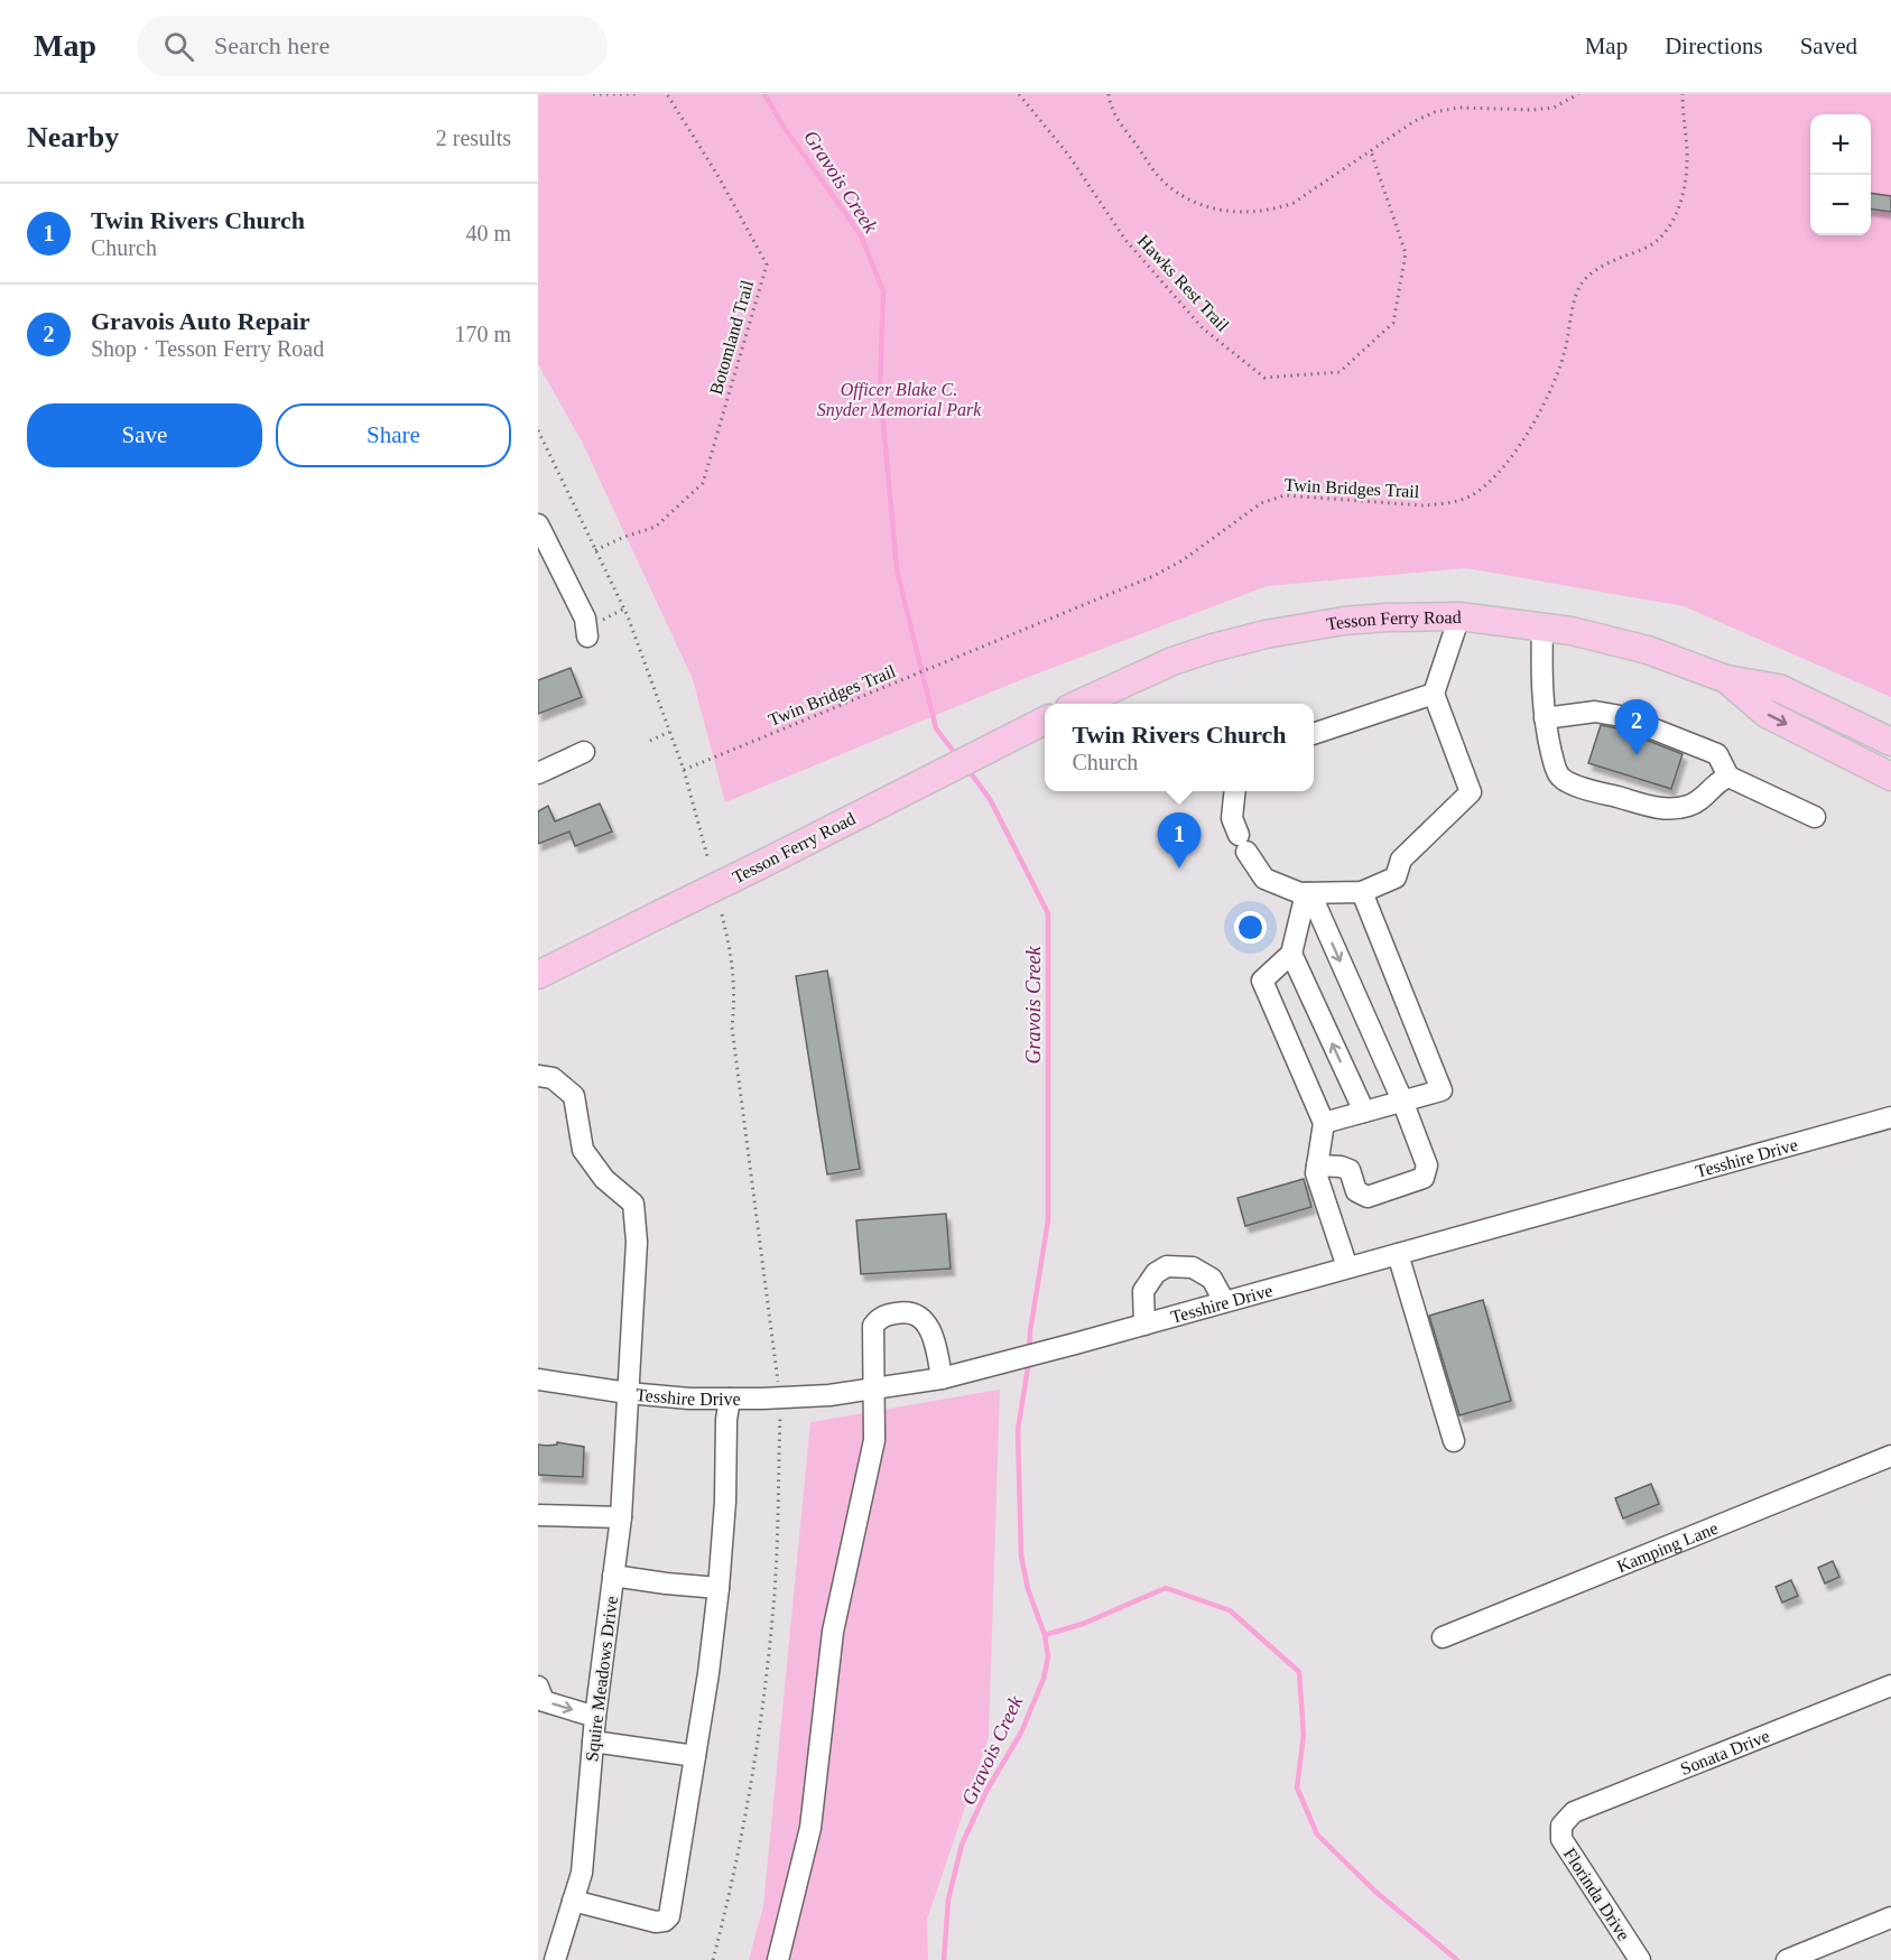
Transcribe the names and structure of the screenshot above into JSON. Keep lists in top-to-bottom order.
{
  "streets": {
    "main road": ["Tesson Ferry Road"],
    "street": [
      "Tesshire Drive",
      "Kamping Lane",
      "Squire Meadows Drive",
      "Sonata Drive",
      "Florinda Drive"
    ],
    "path": ["Hawks Rest Trail", "Botomland Trail", "Twin Bridges Trail"]
  },
  "crossings": [
    ["Tesshire Drive", "Squire Meadows Drive"],
    ["Sonata Drive", "Florinda Drive"]
  ],
  "water": ["Gravois Creek"],
  "parks": ["Officer Blake C. Snyder Memorial Park"],
  "page": {
    "header": "Map",
    "search": "Search here",
    "nav": ["Map", "Directions", "Saved"],
    "heading": ["Nearby", "2 results"],
    "map_buttons": ["+", "−"],
    "list": [
      {
        "mark": "1",
        "name": "Twin Rivers Church",
        "note": "Church",
        "value": "40 m"
      },
      {
        "mark": "2",
        "name": "Gravois Auto Repair",
        "note": "Shop · Tesson Ferry Road",
        "value": "170 m"
      }
    ],
    "buttons": ["Save", "Share"],
    "pins": ["2", "1"],
    "popup": ["Twin Rivers Church", "Church"]
  }
}
